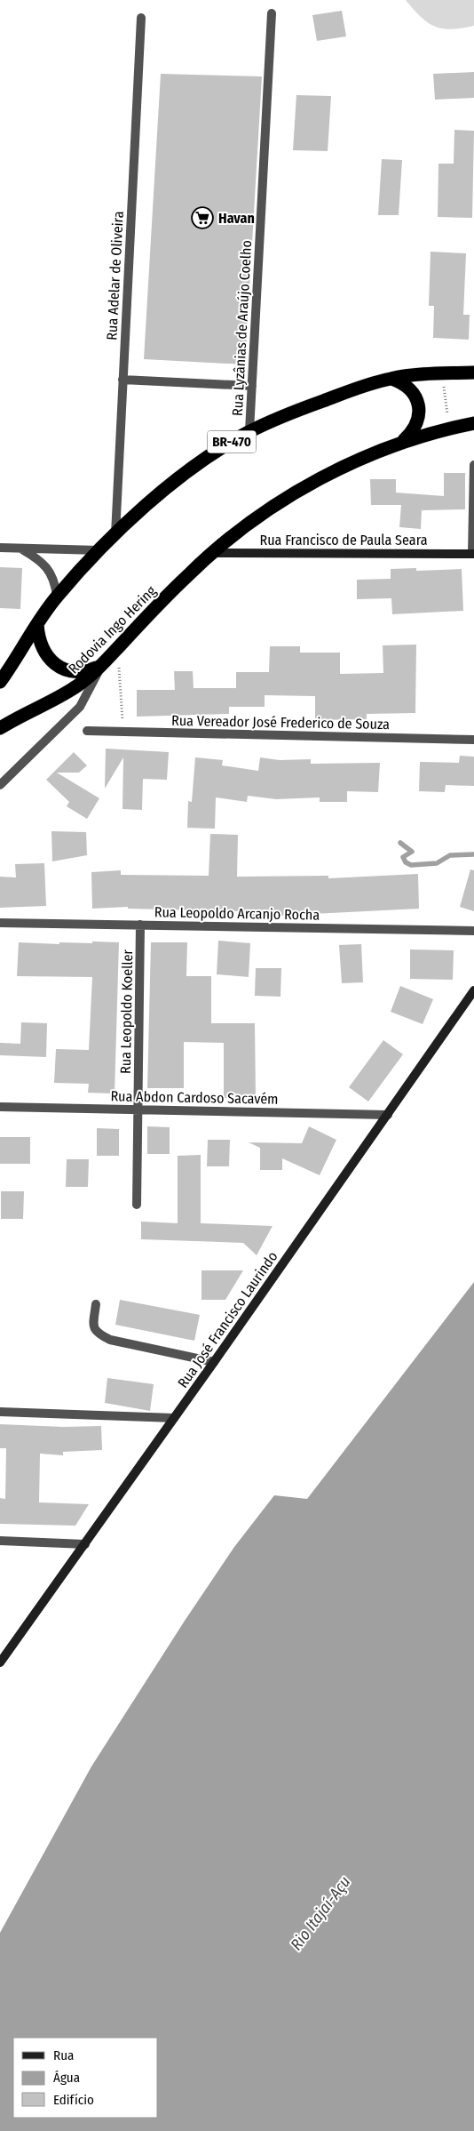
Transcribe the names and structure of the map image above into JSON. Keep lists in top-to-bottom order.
{
  "streets": {
    "highway": ["BR-470", "Rodovia Ingo Hering"],
    "main road": ["Rua Francisco de Paula Seara", "Rua José Francisco Laurindo"],
    "street": [
      "Rua Adelar de Oliveira",
      "Rua Lyzânias de Araújo Coelho",
      "Rua Vereador José Frederico de Souza",
      "Rua Leopoldo Arcanjo Rocha",
      "Rua Leopoldo Koeller",
      "Rua Abdon Cardoso Sacavém"
    ]
  },
  "crossings": [
    ["Rua Adelar de Oliveira", "BR-470"],
    ["Rua Lyzânias de Araújo Coelho", "BR-470"],
    ["Rua Francisco de Paula Seara", "Rodovia Ingo Hering"],
    ["Rua Leopoldo Arcanjo Rocha", "Rua Leopoldo Koeller"],
    ["Rua Leopoldo Koeller", "Rua Abdon Cardoso Sacavém"],
    ["Rua Abdon Cardoso Sacavém", "Rua José Francisco Laurindo"]
  ],
  "water": ["Rio Itajaí-Açu"],
  "places": {
    "supermarket": ["Havan"]
  },
  "legend": ["Rua", "Água", "Edifício"]
}
